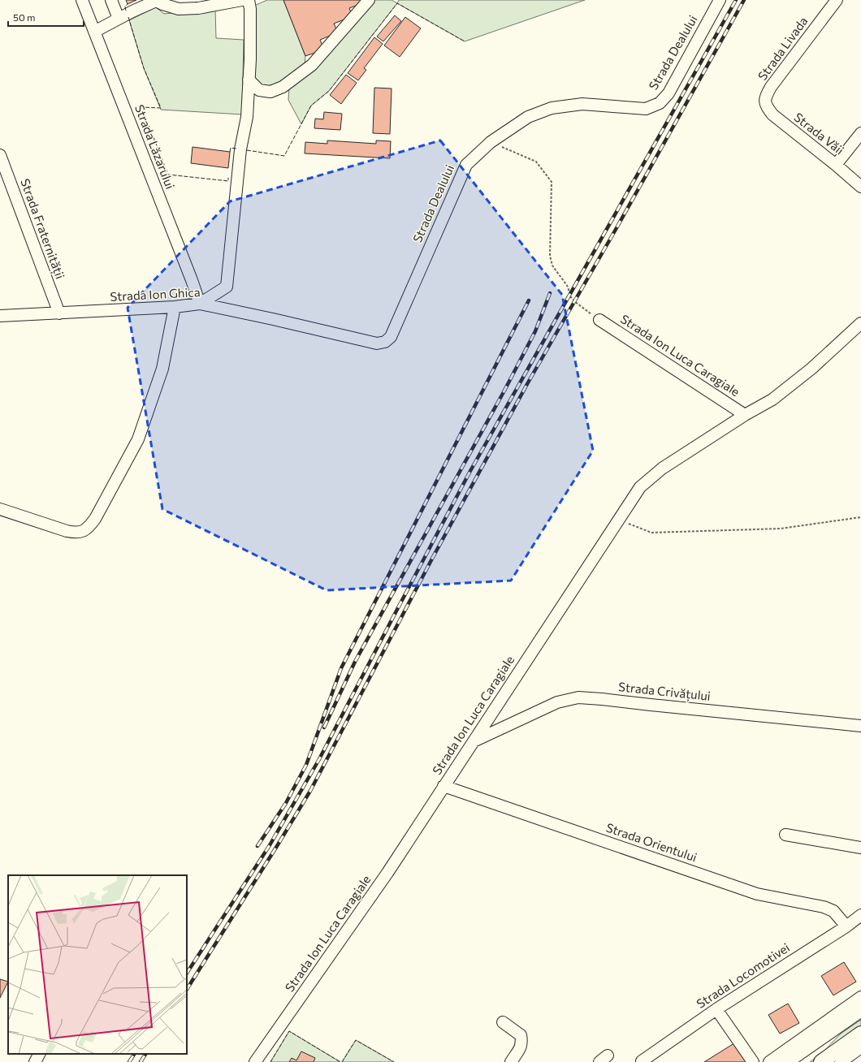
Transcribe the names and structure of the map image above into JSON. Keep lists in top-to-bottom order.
{
  "streets": {
    "street": [
      "Strada Livada",
      "Strada Dealului",
      "Strada Văii",
      "Strada Lăzarului",
      "Strada Fraternității",
      "Strada Ion Ghica",
      "Strada Ion Luca Caragiale",
      "Strada Crivățului",
      "Strada Orientului",
      "Strada Locomotivei"
    ]
  },
  "crossings": [
    ["Strada Livada", "Strada Văii"],
    ["Strada Dealului", "Strada Ion Ghica"],
    ["Strada Lăzarului", "Strada Ion Ghica"],
    ["Strada Fraternității", "Strada Ion Ghica"],
    ["Strada Ion Luca Caragiale", "Strada Crivățului"],
    ["Strada Ion Luca Caragiale", "Strada Orientului"],
    ["Strada Orientului", "Strada Locomotivei"]
  ],
  "scale_bar": "50 m"
}
